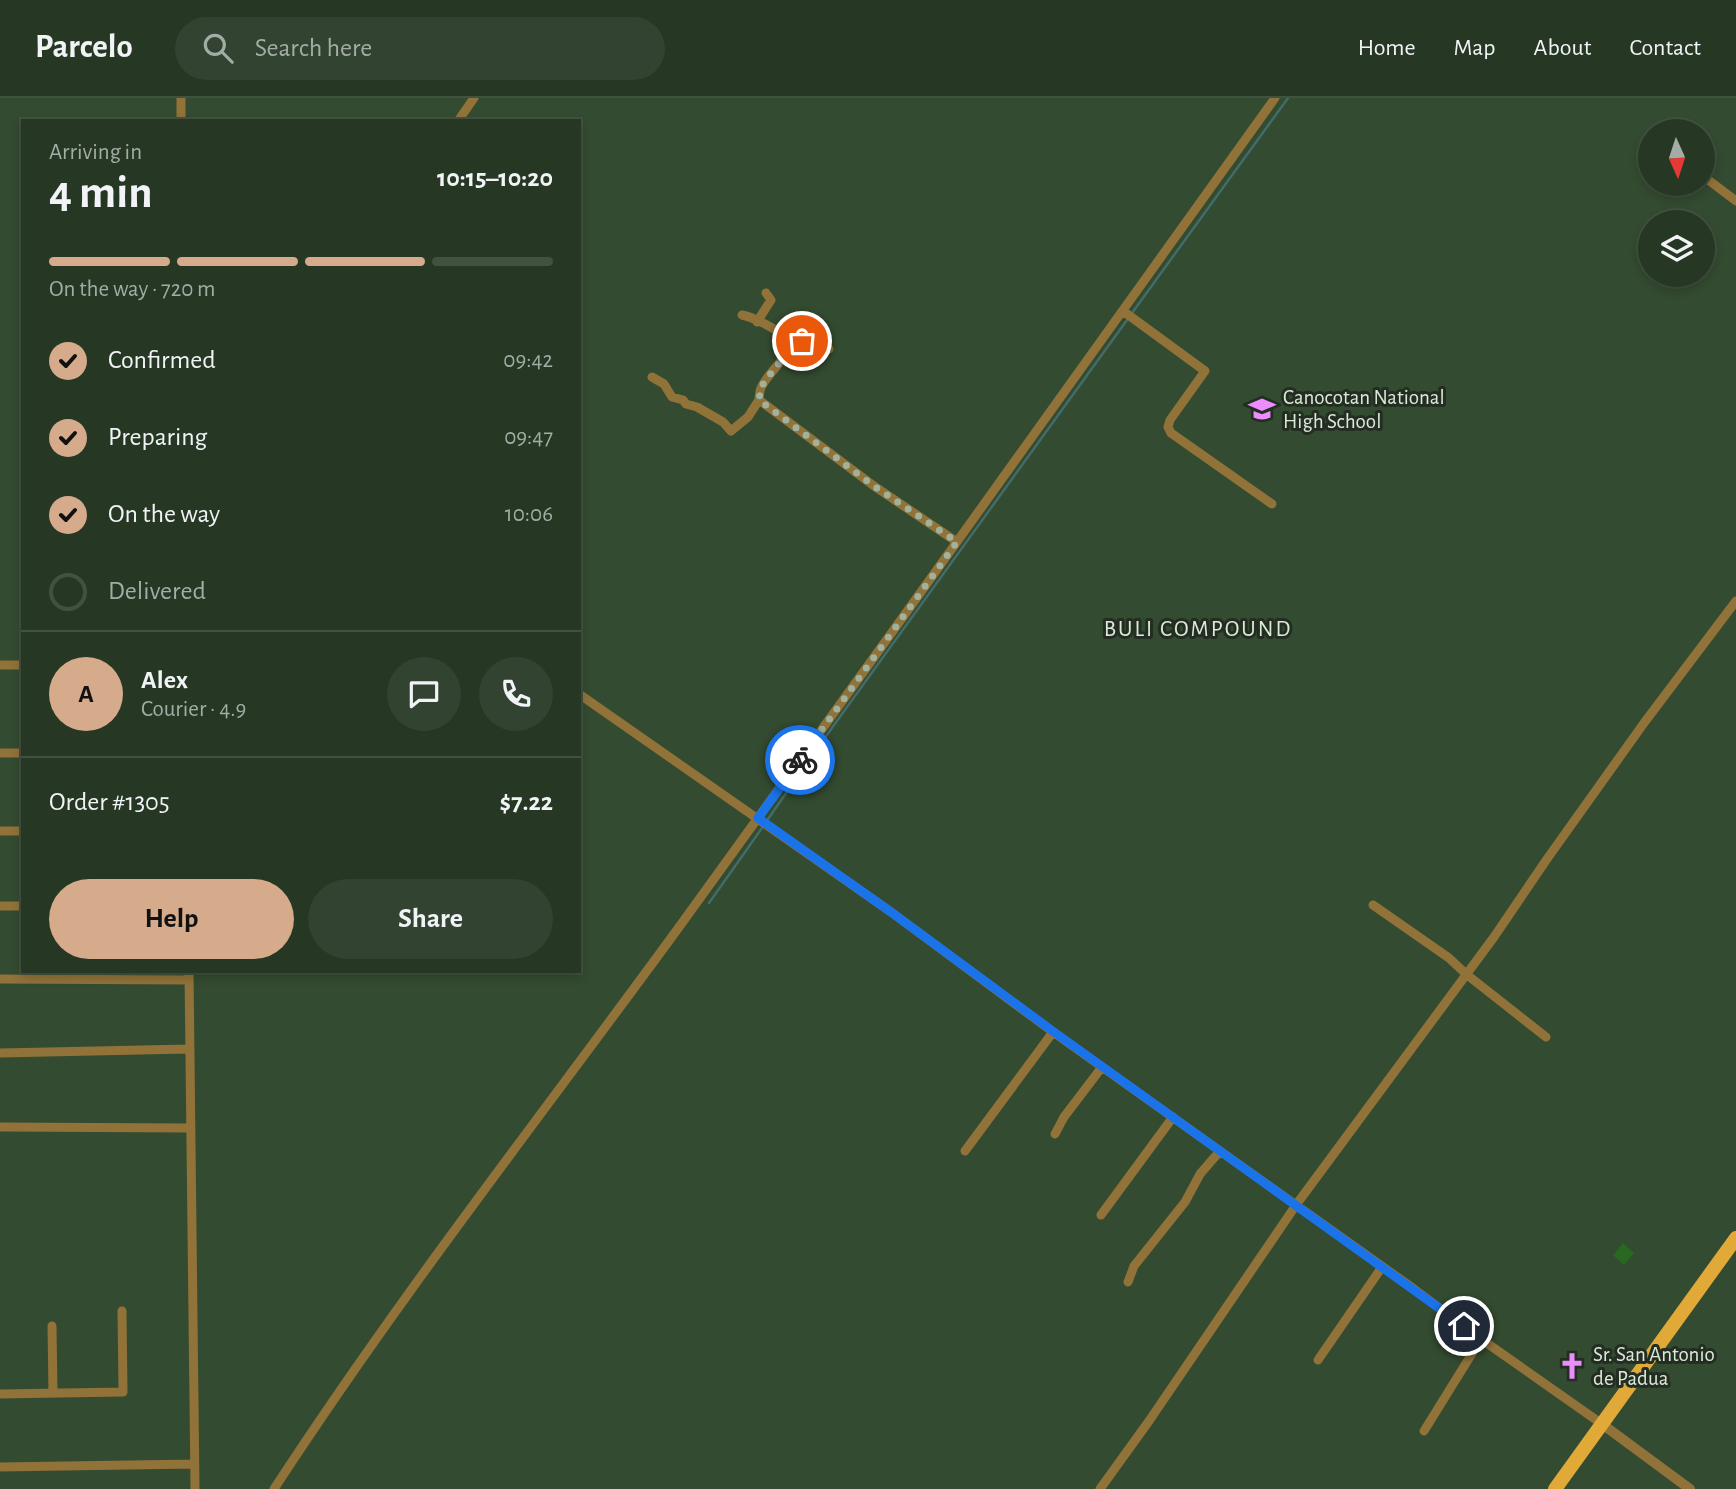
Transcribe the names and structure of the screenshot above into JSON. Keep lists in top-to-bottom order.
{
  "districts": ["BULI COMPOUND"],
  "places": {
    "school or university": ["Canocotan National High School"],
    "church": ["Sr. San Antonio de Padua"]
  },
  "north": "bottom",
  "page": {
    "header": "Parcelo",
    "search": "Search here",
    "nav": [
      "Home",
      "Map",
      "About",
      "Contact"
    ],
    "heading": ["4 min", "Arriving in", "10:15–10:20"],
    "panel": [
      "Alex",
      "Courier · 4.9",
      "Order #1305",
      "$7.22"
    ],
    "bar": "On the way · 720 m",
    "list": [
      ["Confirmed", "09:42"],
      ["Preparing", "09:47"],
      ["On the way", "10:06"],
      "Delivered"
    ],
    "round": "A",
    "buttons": ["Help", "Share"]
  }
}
